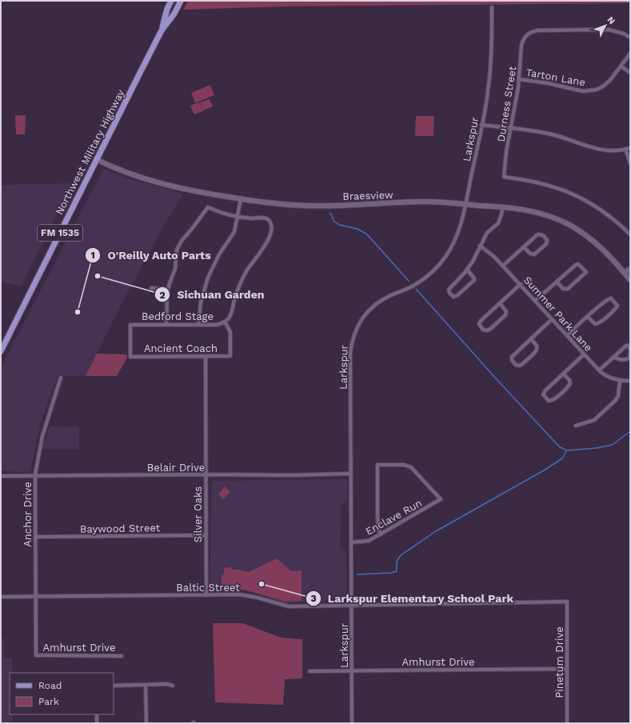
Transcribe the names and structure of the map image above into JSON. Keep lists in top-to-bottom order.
{
  "streets": {
    "main road": ["Northwest Military Highway", "FM 1535"],
    "street": [
      "Tarton Lane",
      "Durness Street",
      "Larkspur",
      "Braesview",
      "Summer Park Lane",
      "Bedford Stage",
      "Ancient Coach",
      "Belair Drive",
      "Anchor Drive",
      "Silver Oaks",
      "Enclave Run",
      "Baywood Street",
      "Baltic Street",
      "Amhurst Drive",
      "Pinetum Drive"
    ]
  },
  "crossings": [
    ["Tarton Lane", "Durness Street"],
    ["Larkspur", "Braesview"],
    ["Larkspur", "Belair Drive"],
    ["Larkspur", "Enclave Run"],
    ["Larkspur", "Baltic Street"],
    ["Larkspur", "Amhurst Drive"],
    ["Northwest Military Highway", "Braesview"],
    ["Bedford Stage", "Ancient Coach"],
    ["Ancient Coach", "Silver Oaks"],
    ["Belair Drive", "Anchor Drive"],
    ["Belair Drive", "Silver Oaks"],
    ["Anchor Drive", "Baywood Street"],
    ["Anchor Drive", "Baltic Street"],
    ["Anchor Drive", "Amhurst Drive"],
    ["Silver Oaks", "Baywood Street"],
    ["Silver Oaks", "Baltic Street"],
    ["Baltic Street", "Pinetum Drive"],
    ["Amhurst Drive", "Pinetum Drive"]
  ],
  "places": ["Sichuan Garden", "O'Reilly Auto Parts", "Larkspur Elementary School Park"],
  "legend": ["Road", "Park"],
  "north": "top right"
}
